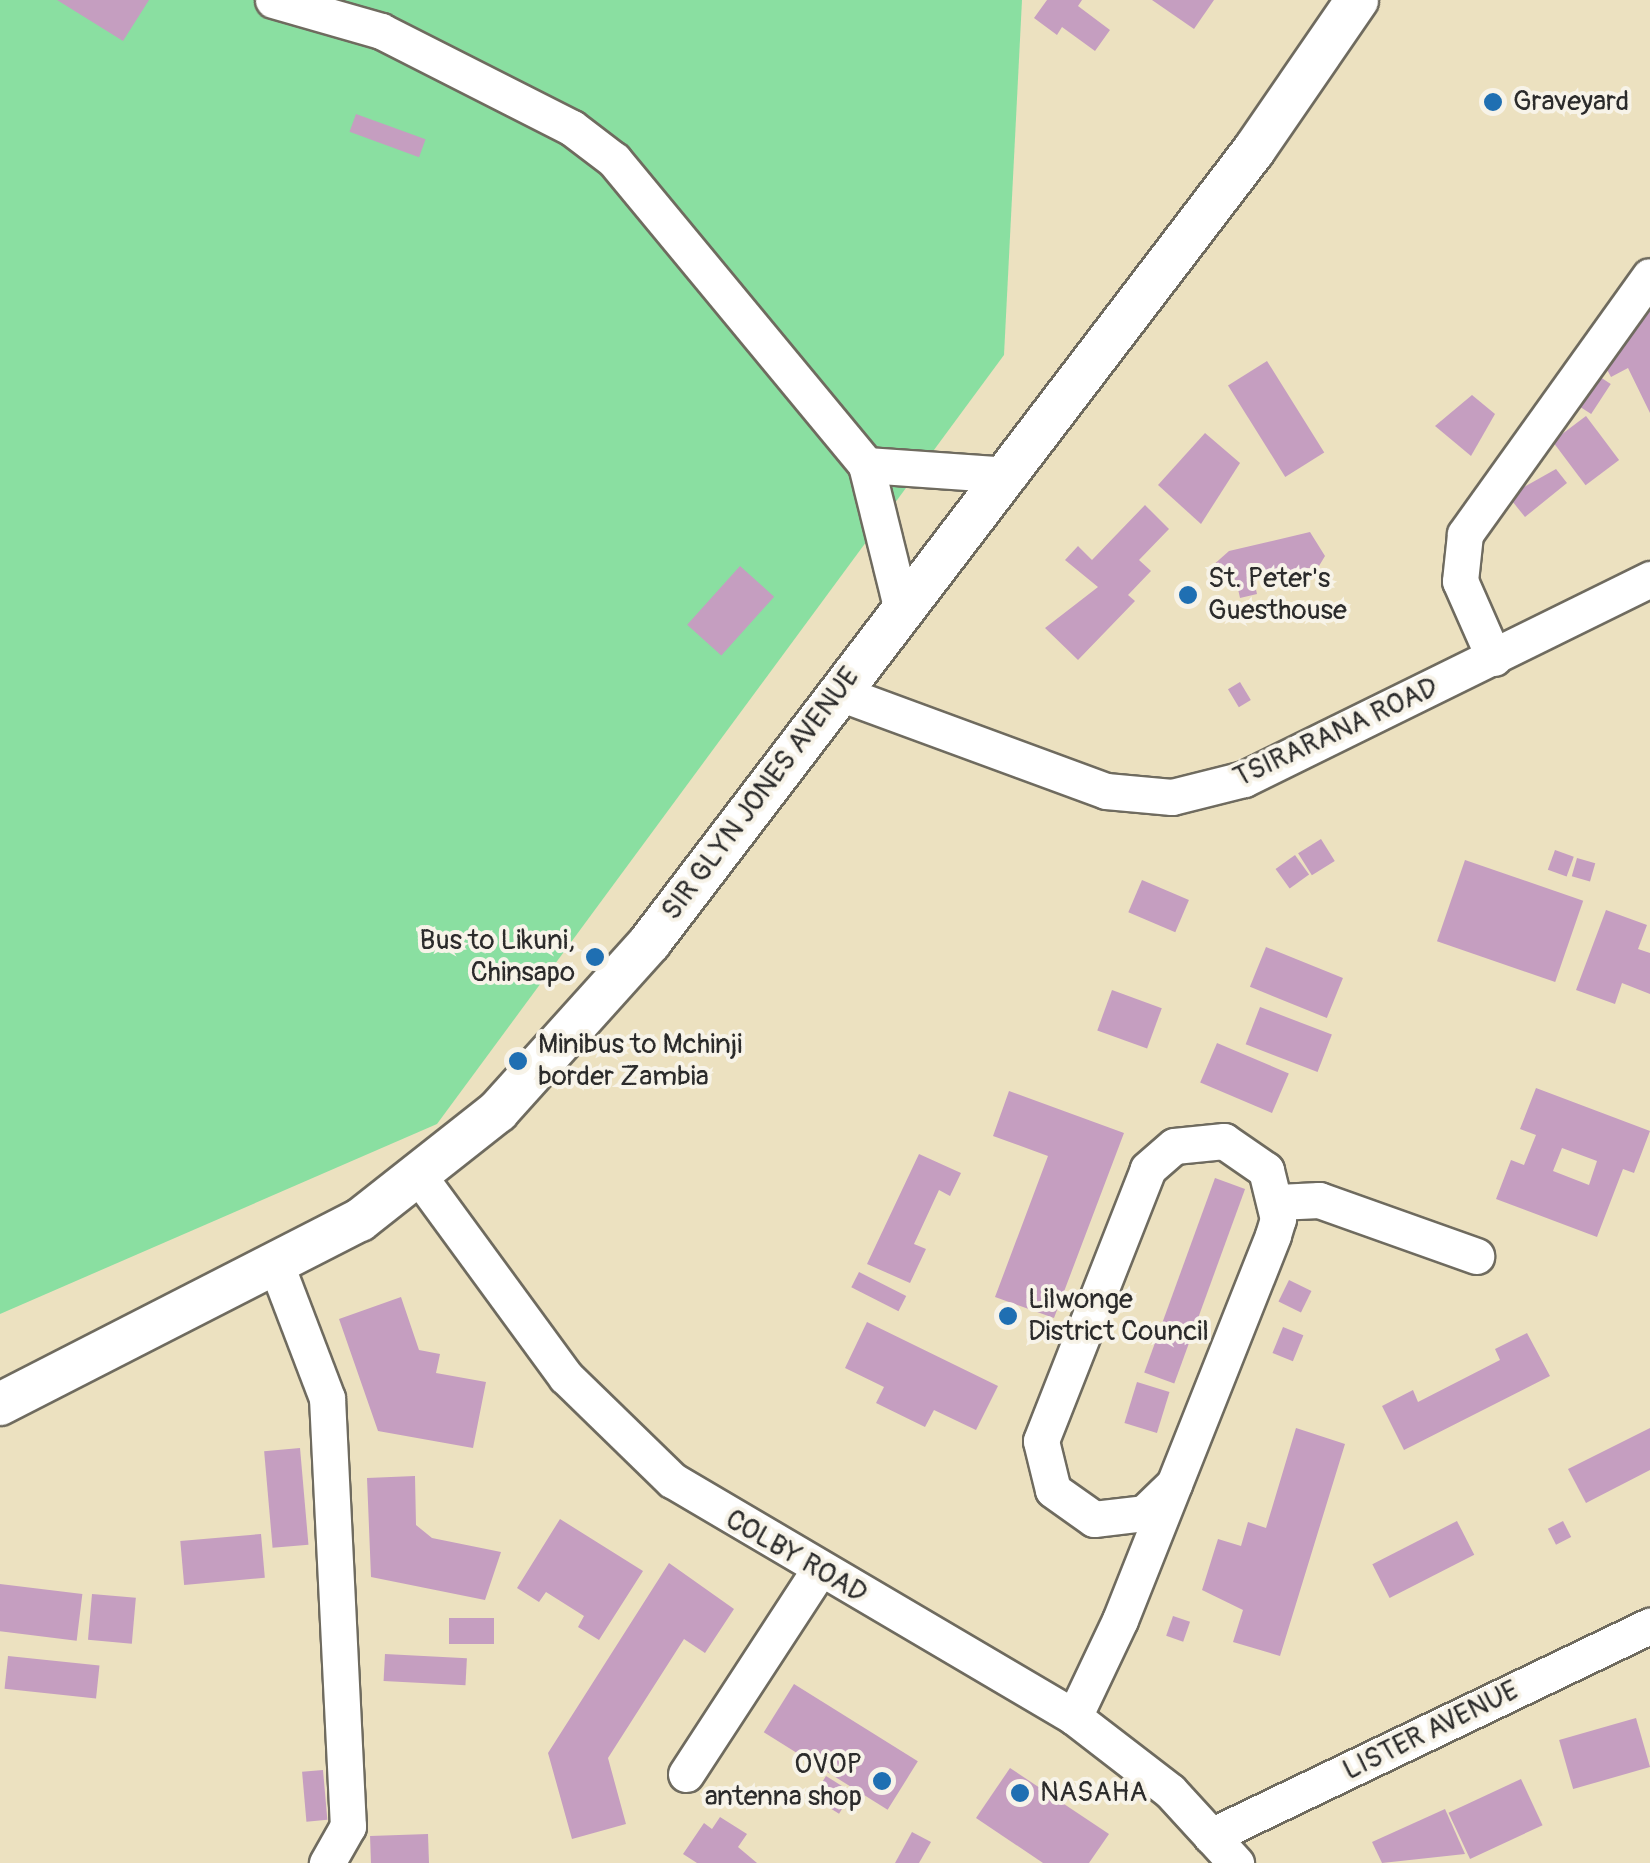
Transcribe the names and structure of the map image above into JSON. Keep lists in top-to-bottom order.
{
  "streets": {
    "main road": ["SIR GLYN JONES AVENUE"],
    "street": ["TSIRARANA ROAD", "COLBY ROAD", "LISTER AVENUE"]
  },
  "crossings": [
    ["TSIRARANA ROAD", "SIR GLYN JONES AVENUE"],
    ["SIR GLYN JONES AVENUE", "COLBY ROAD"],
    ["COLBY ROAD", "LISTER AVENUE"]
  ],
  "places": [
    "Graveyard",
    "St. Peter's Guesthouse",
    "Bus to Likuni, Chinsapo",
    "Minibus to Mchinji border Zambia",
    "Lilwonge District Council",
    "OVOP antenna shop",
    "NASAHA"
  ]
}
